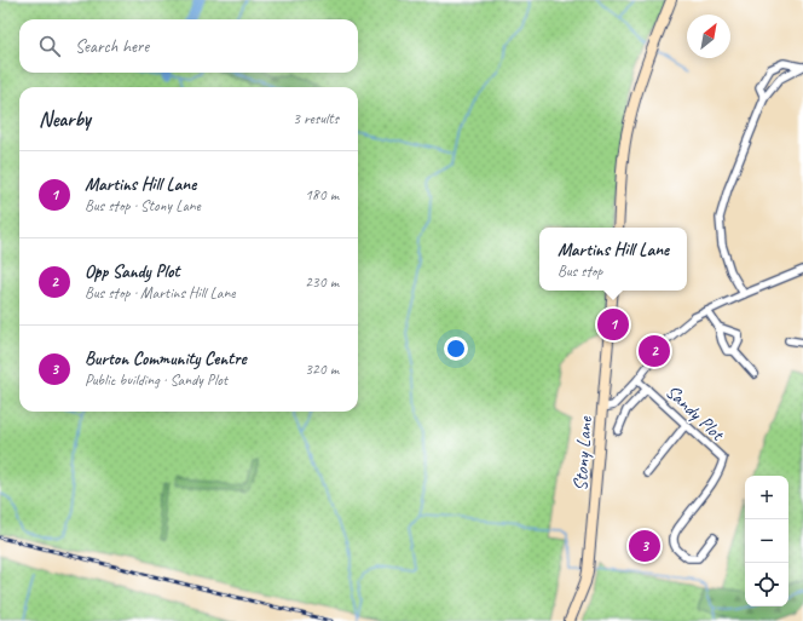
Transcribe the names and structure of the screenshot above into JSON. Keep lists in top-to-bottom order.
{
  "streets": {
    "main road": ["Stony Lane"],
    "street": ["Sandy Plot"]
  },
  "north": "top right",
  "page": {
    "search": "Search here",
    "heading": ["Nearby", "3 results"],
    "list": [
      {
        "mark": "1",
        "name": "Martins Hill Lane",
        "note": "Bus stop · Stony Lane",
        "value": "180 m"
      },
      {
        "mark": "2",
        "name": "Opp Sandy Plot",
        "note": "Bus stop · Martins Hill Lane",
        "value": "230 m"
      },
      {
        "mark": "3",
        "name": "Burton Community Centre",
        "note": "Public building · Sandy Plot",
        "value": "320 m"
      }
    ],
    "popup": ["Martins Hill Lane", "Bus stop"],
    "pins": ["1", "2", "3"],
    "map_buttons": ["+", "−"]
  }
}
